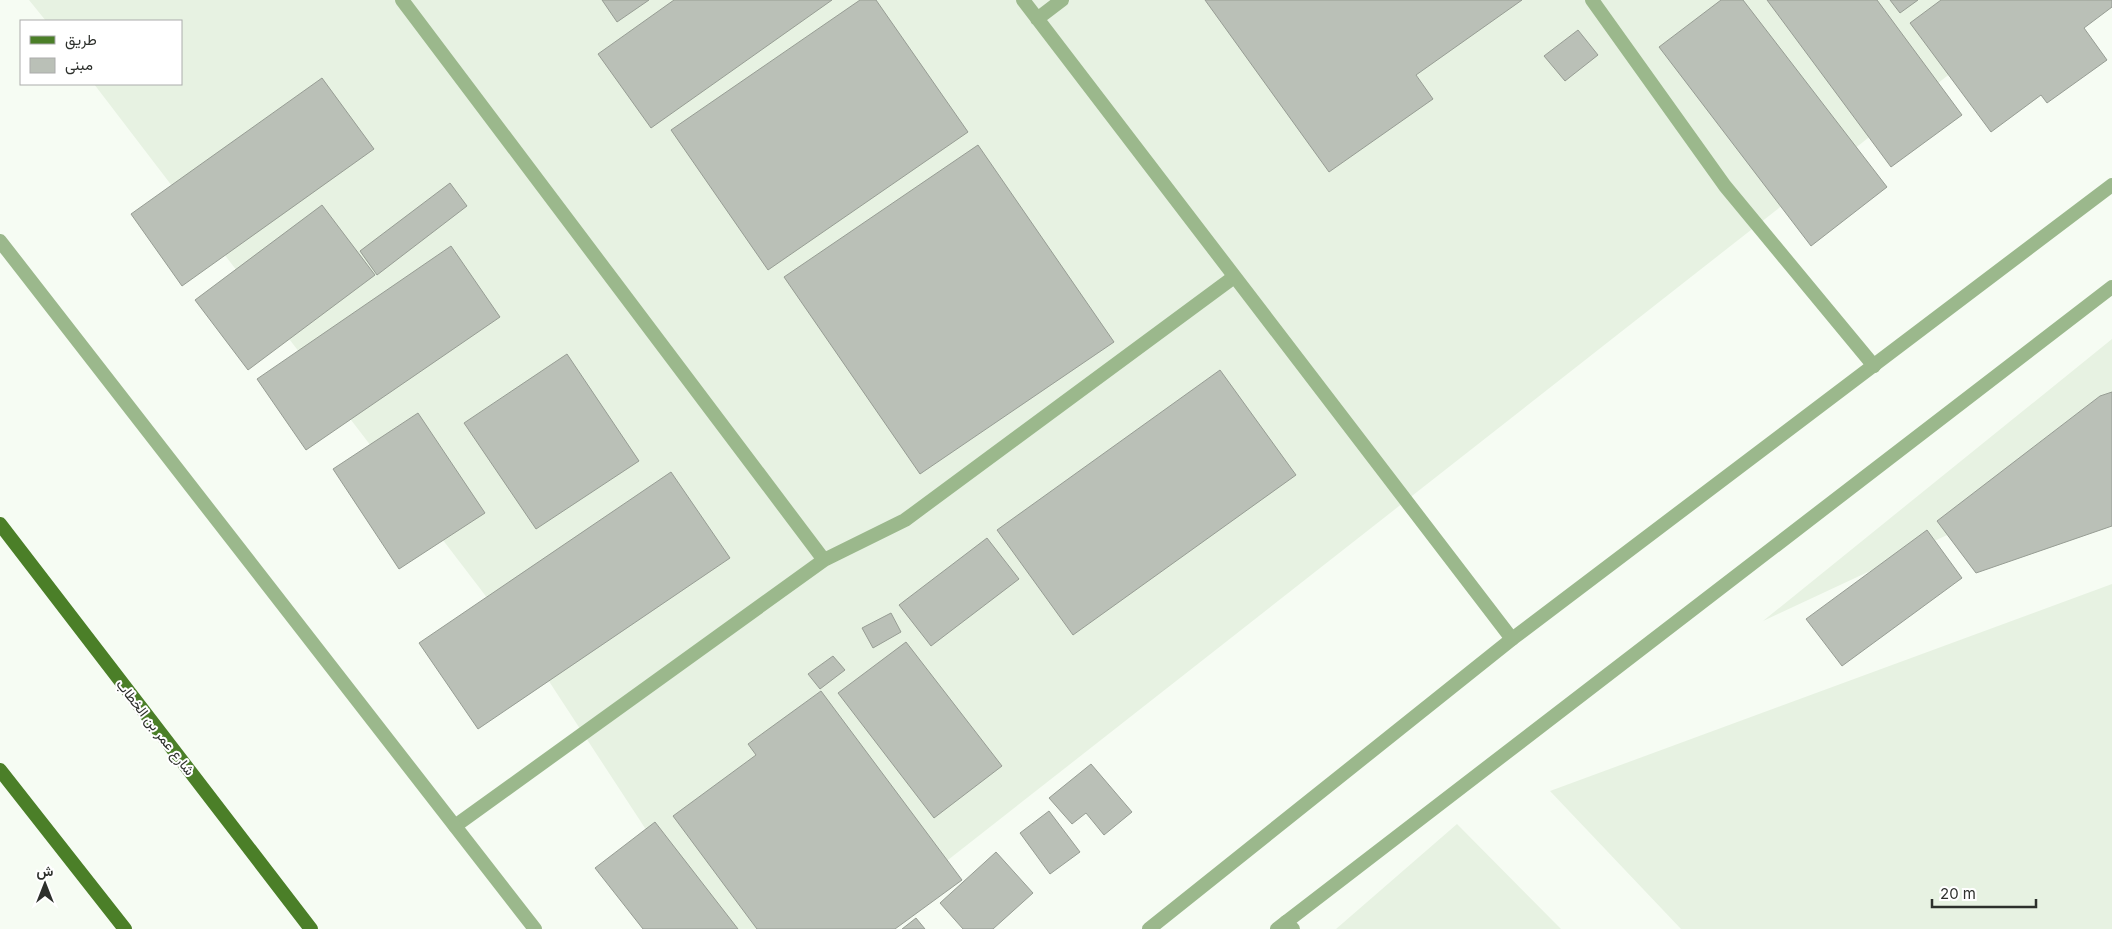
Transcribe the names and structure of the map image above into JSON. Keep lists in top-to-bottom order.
{
  "streets": {
    "main road": ["شارع عمر بن الخطاب"]
  },
  "legend": ["طريق", "مبنى"],
  "scale_bar": "20 m",
  "north": "top"
}
